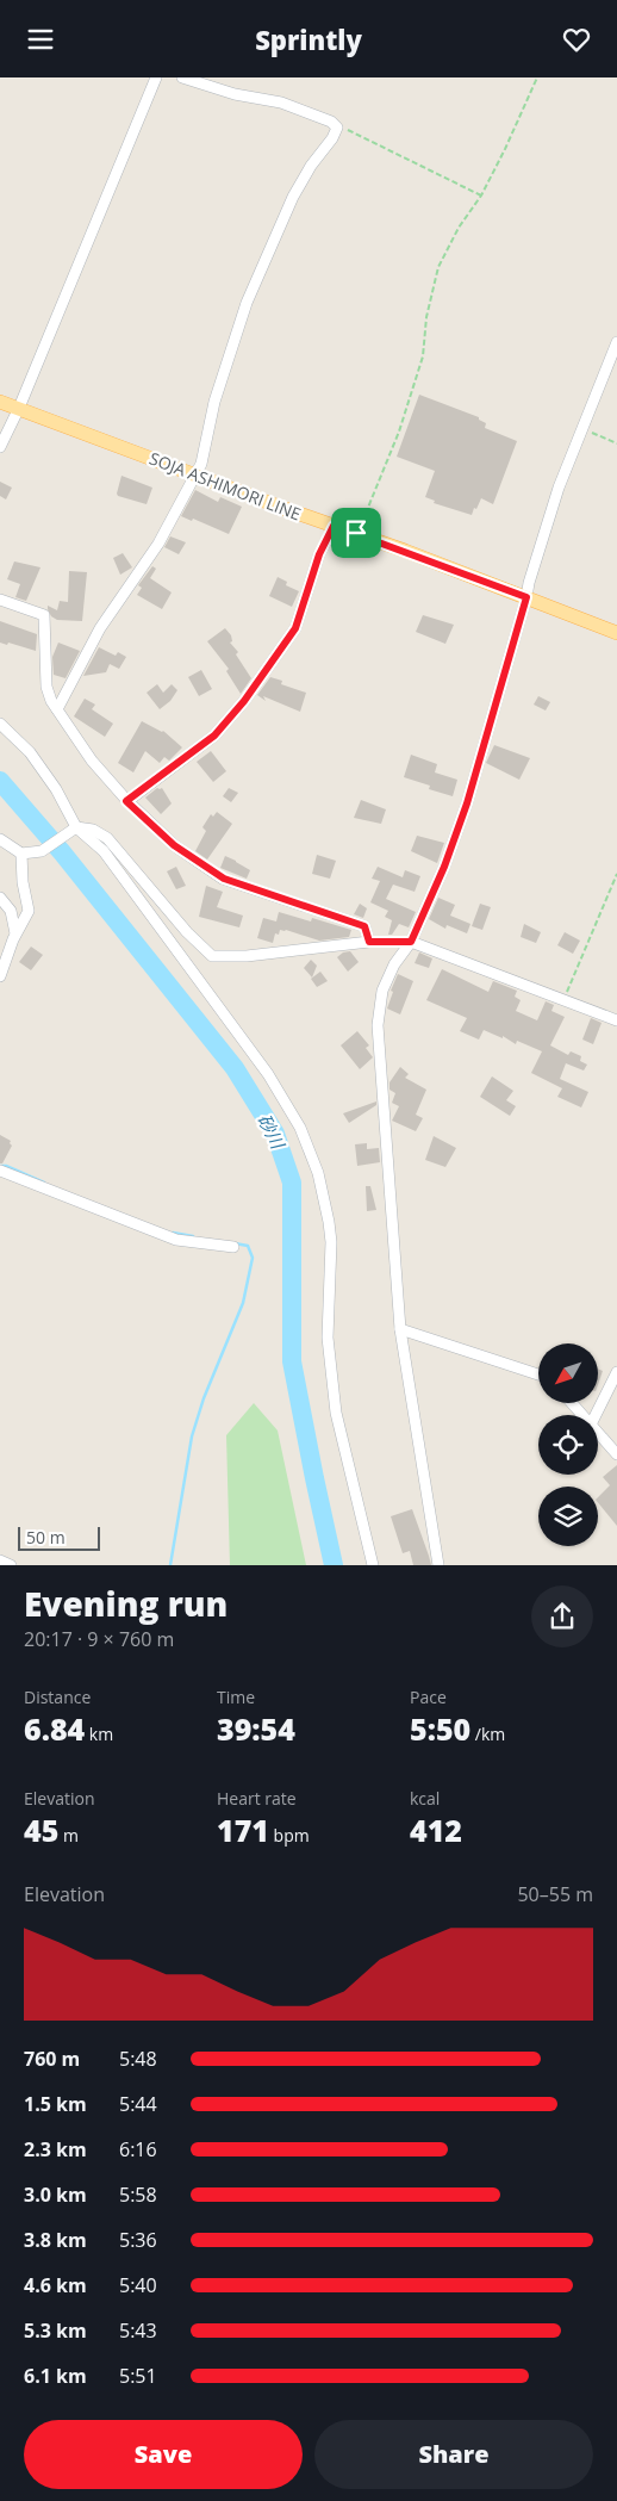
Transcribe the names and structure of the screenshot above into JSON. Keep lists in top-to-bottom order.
{
  "streets": {
    "main road": ["SOJA ASHIMORI LINE"]
  },
  "water": ["砂川"],
  "scale_bar": "50 m",
  "north": "bottom left",
  "page": {
    "header": "Sprintly",
    "scale": "50 m",
    "heading": ["Evening run", "20:17 · 9 × 760 m"],
    "stats": [
      ["Distance", "6.84 km"],
      ["Time", "39:54"],
      ["Pace", "5:50 /km"],
      ["Elevation", "45 m"],
      ["Heart rate", "171 bpm"],
      ["kcal", "412"]
    ],
    "chart": ["Elevation", "50–55 m"],
    "list": [
      {
        "name": "760 m",
        "note": "5:48"
      },
      {
        "name": "1.5 km",
        "note": "5:44"
      },
      {
        "name": "2.3 km",
        "note": "6:16"
      },
      {
        "name": "3.0 km",
        "note": "5:58"
      },
      {
        "name": "3.8 km",
        "note": "5:36"
      },
      {
        "name": "4.6 km",
        "note": "5:40"
      },
      {
        "name": "5.3 km",
        "note": "5:43"
      },
      {
        "name": "6.1 km",
        "note": "5:51"
      }
    ],
    "buttons": ["Save", "Share"]
  }
}
